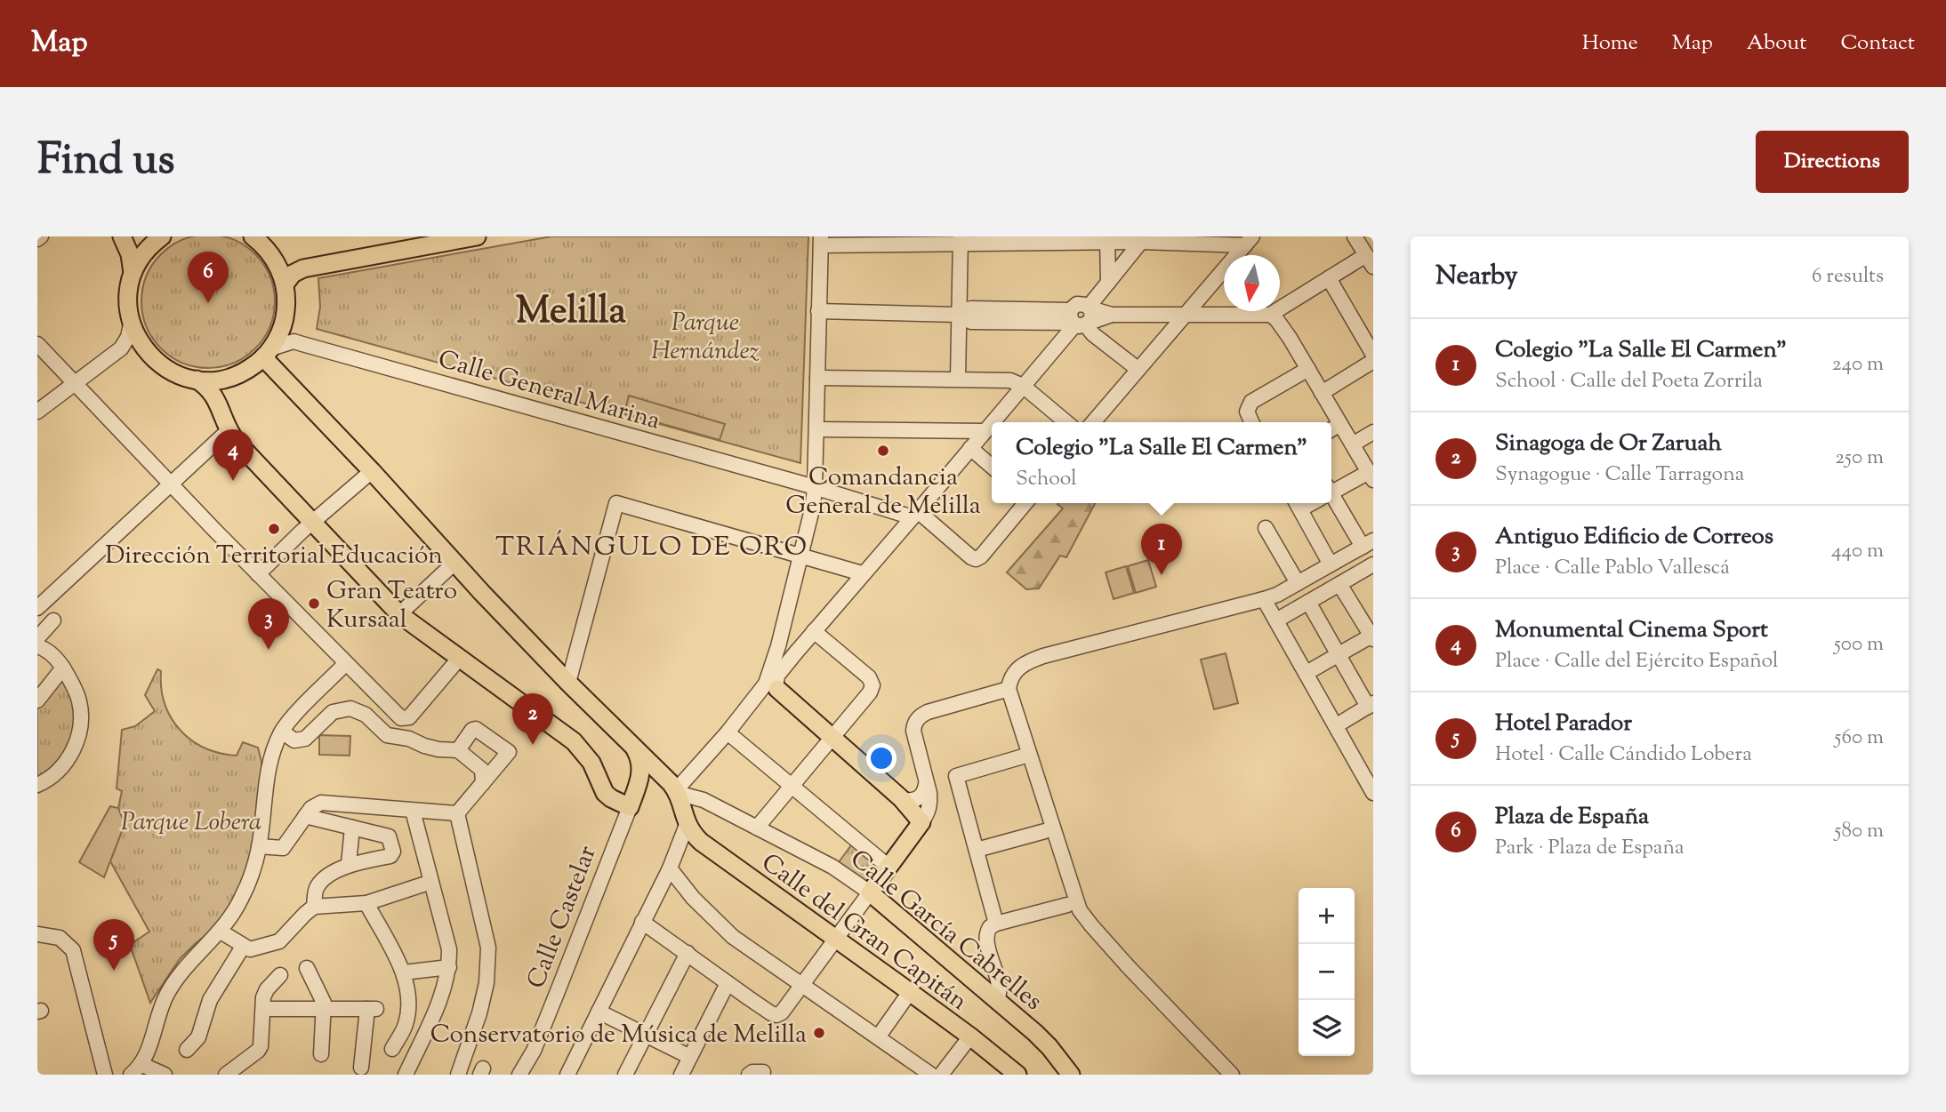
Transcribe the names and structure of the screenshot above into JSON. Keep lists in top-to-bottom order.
{
  "streets": {
    "main road": ["Calle Castelar", "Calle García Cabrelles", "Calle del Gran Capitán"],
    "street": ["Calle General Marina"]
  },
  "districts": ["Melilla", "TRIÁNGULO DE ORO"],
  "parks": ["Parque Hernández", "Parque Lobera"],
  "places": [
    "Comandancia General de Melilla",
    "Dirección Territorial Educación",
    "Gran Teatro Kursaal",
    "Conservatorio de Música de Melilla"
  ],
  "north": "bottom",
  "page": {
    "header": "Map",
    "nav": [
      "Home",
      "Map",
      "About",
      "Contact"
    ],
    "title": "Find us",
    "buttons": "Directions",
    "heading": ["Nearby", "6 results"],
    "pins": [
      "6",
      "4",
      "1",
      "3",
      "2",
      "5"
    ],
    "list": [
      {
        "mark": "1",
        "name": "Colegio \"La Salle El Carmen\"",
        "note": "School · Calle del Poeta Zorrila",
        "value": "240 m"
      },
      {
        "mark": "2",
        "name": "Sinagoga de Or Zaruah",
        "note": "Synagogue · Calle Tarragona",
        "value": "250 m"
      },
      {
        "mark": "3",
        "name": "Antiguo Edificio de Correos",
        "note": "Place · Calle Pablo Vallescá",
        "value": "440 m"
      },
      {
        "mark": "4",
        "name": "Monumental Cinema Sport",
        "note": "Place · Calle del Ejército Español",
        "value": "500 m"
      },
      {
        "mark": "5",
        "name": "Hotel Parador",
        "note": "Hotel · Calle Cándido Lobera",
        "value": "560 m"
      },
      {
        "mark": "6",
        "name": "Plaza de España",
        "note": "Park · Plaza de España",
        "value": "580 m"
      }
    ],
    "popup": ["Colegio \"La Salle El Carmen\"", "School"],
    "map_buttons": ["+", "−"]
  }
}
